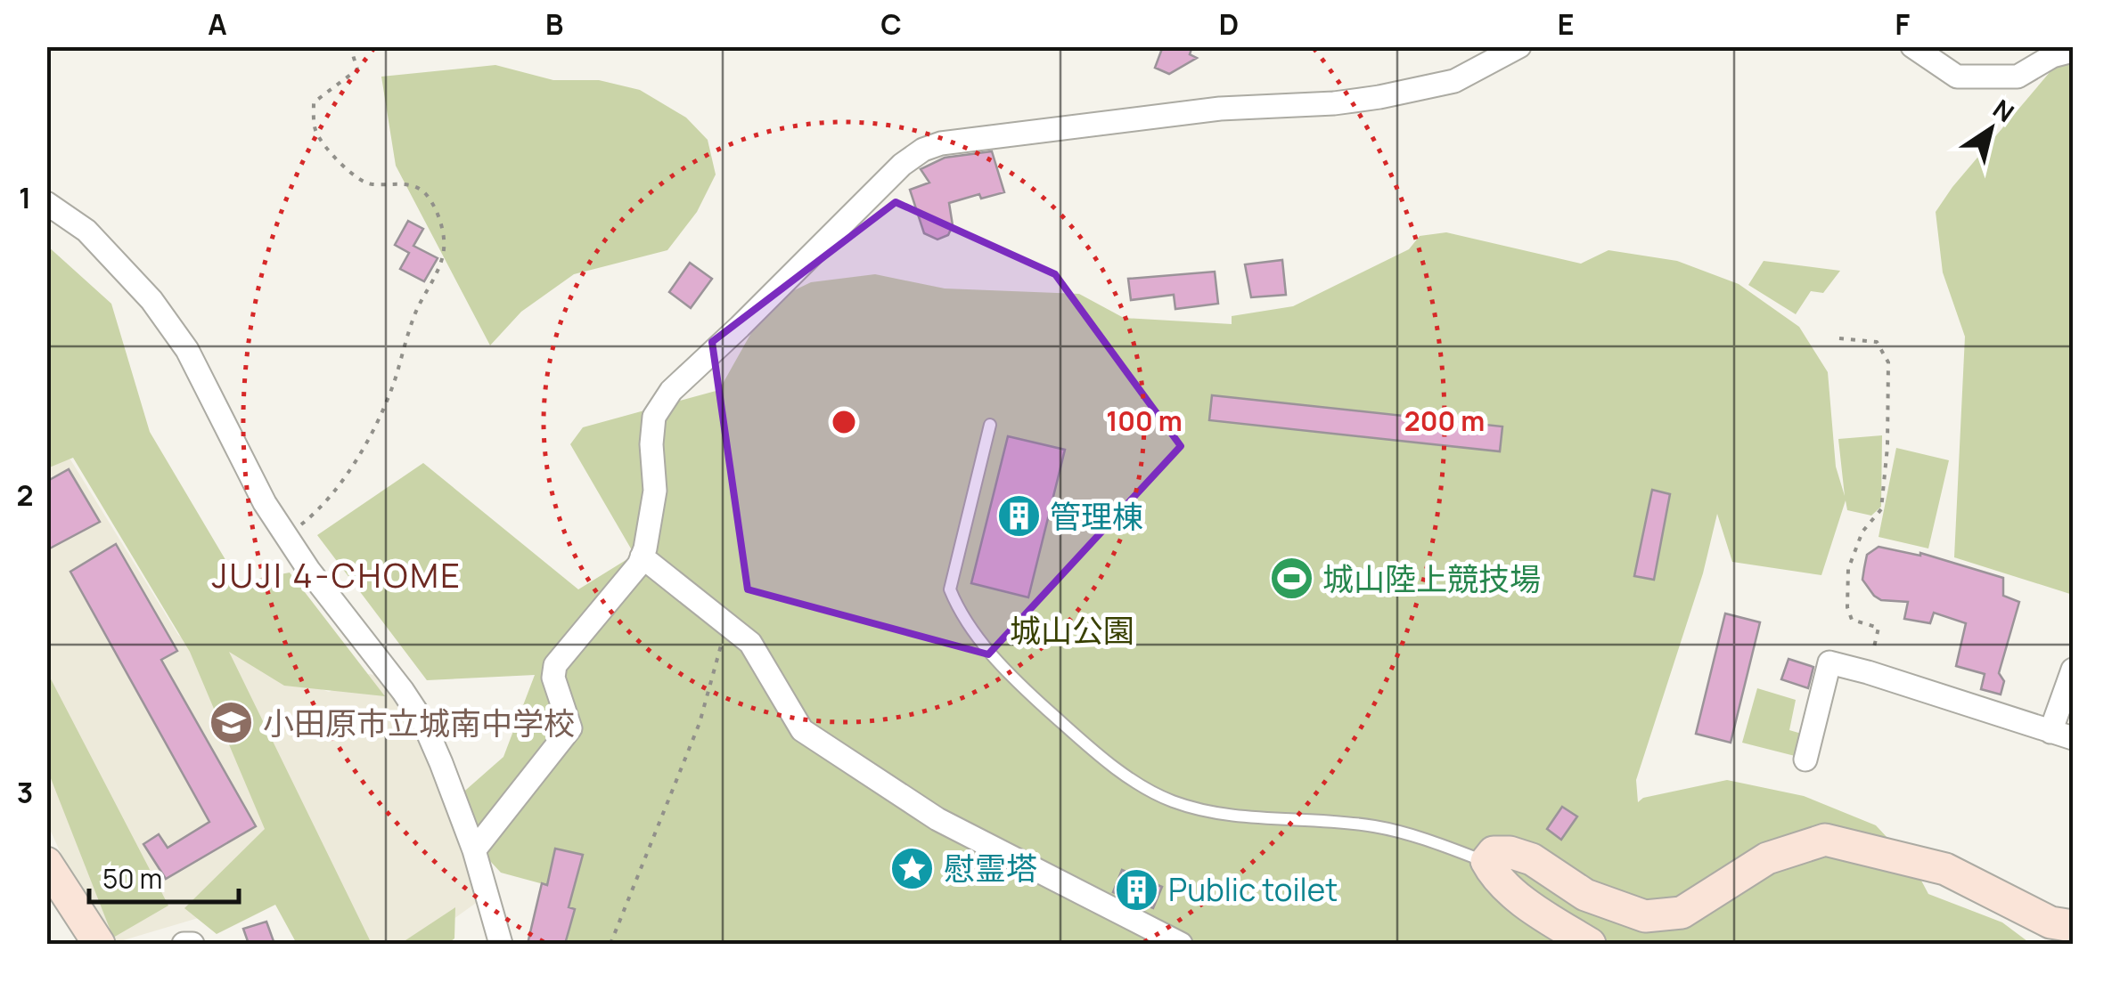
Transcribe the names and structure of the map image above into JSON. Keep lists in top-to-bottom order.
{
  "districts": ["JUJI 4-CHOME"],
  "parks": ["城山公園"],
  "places": {
    "building": ["管理棟", "Public toilet"],
    "sports": ["城山陸上競技場"],
    "school or university": ["小田原市立城南中学校"],
    "place": ["慰霊塔"]
  },
  "scale_bar": "50 m",
  "north": "top right",
  "grid": {
    "columns": [
      "A",
      "B",
      "C",
      "D",
      "E",
      "F"
    ],
    "rows": ["1", "2", "3"]
  },
  "rings": ["100 m", "200 m"]
}
